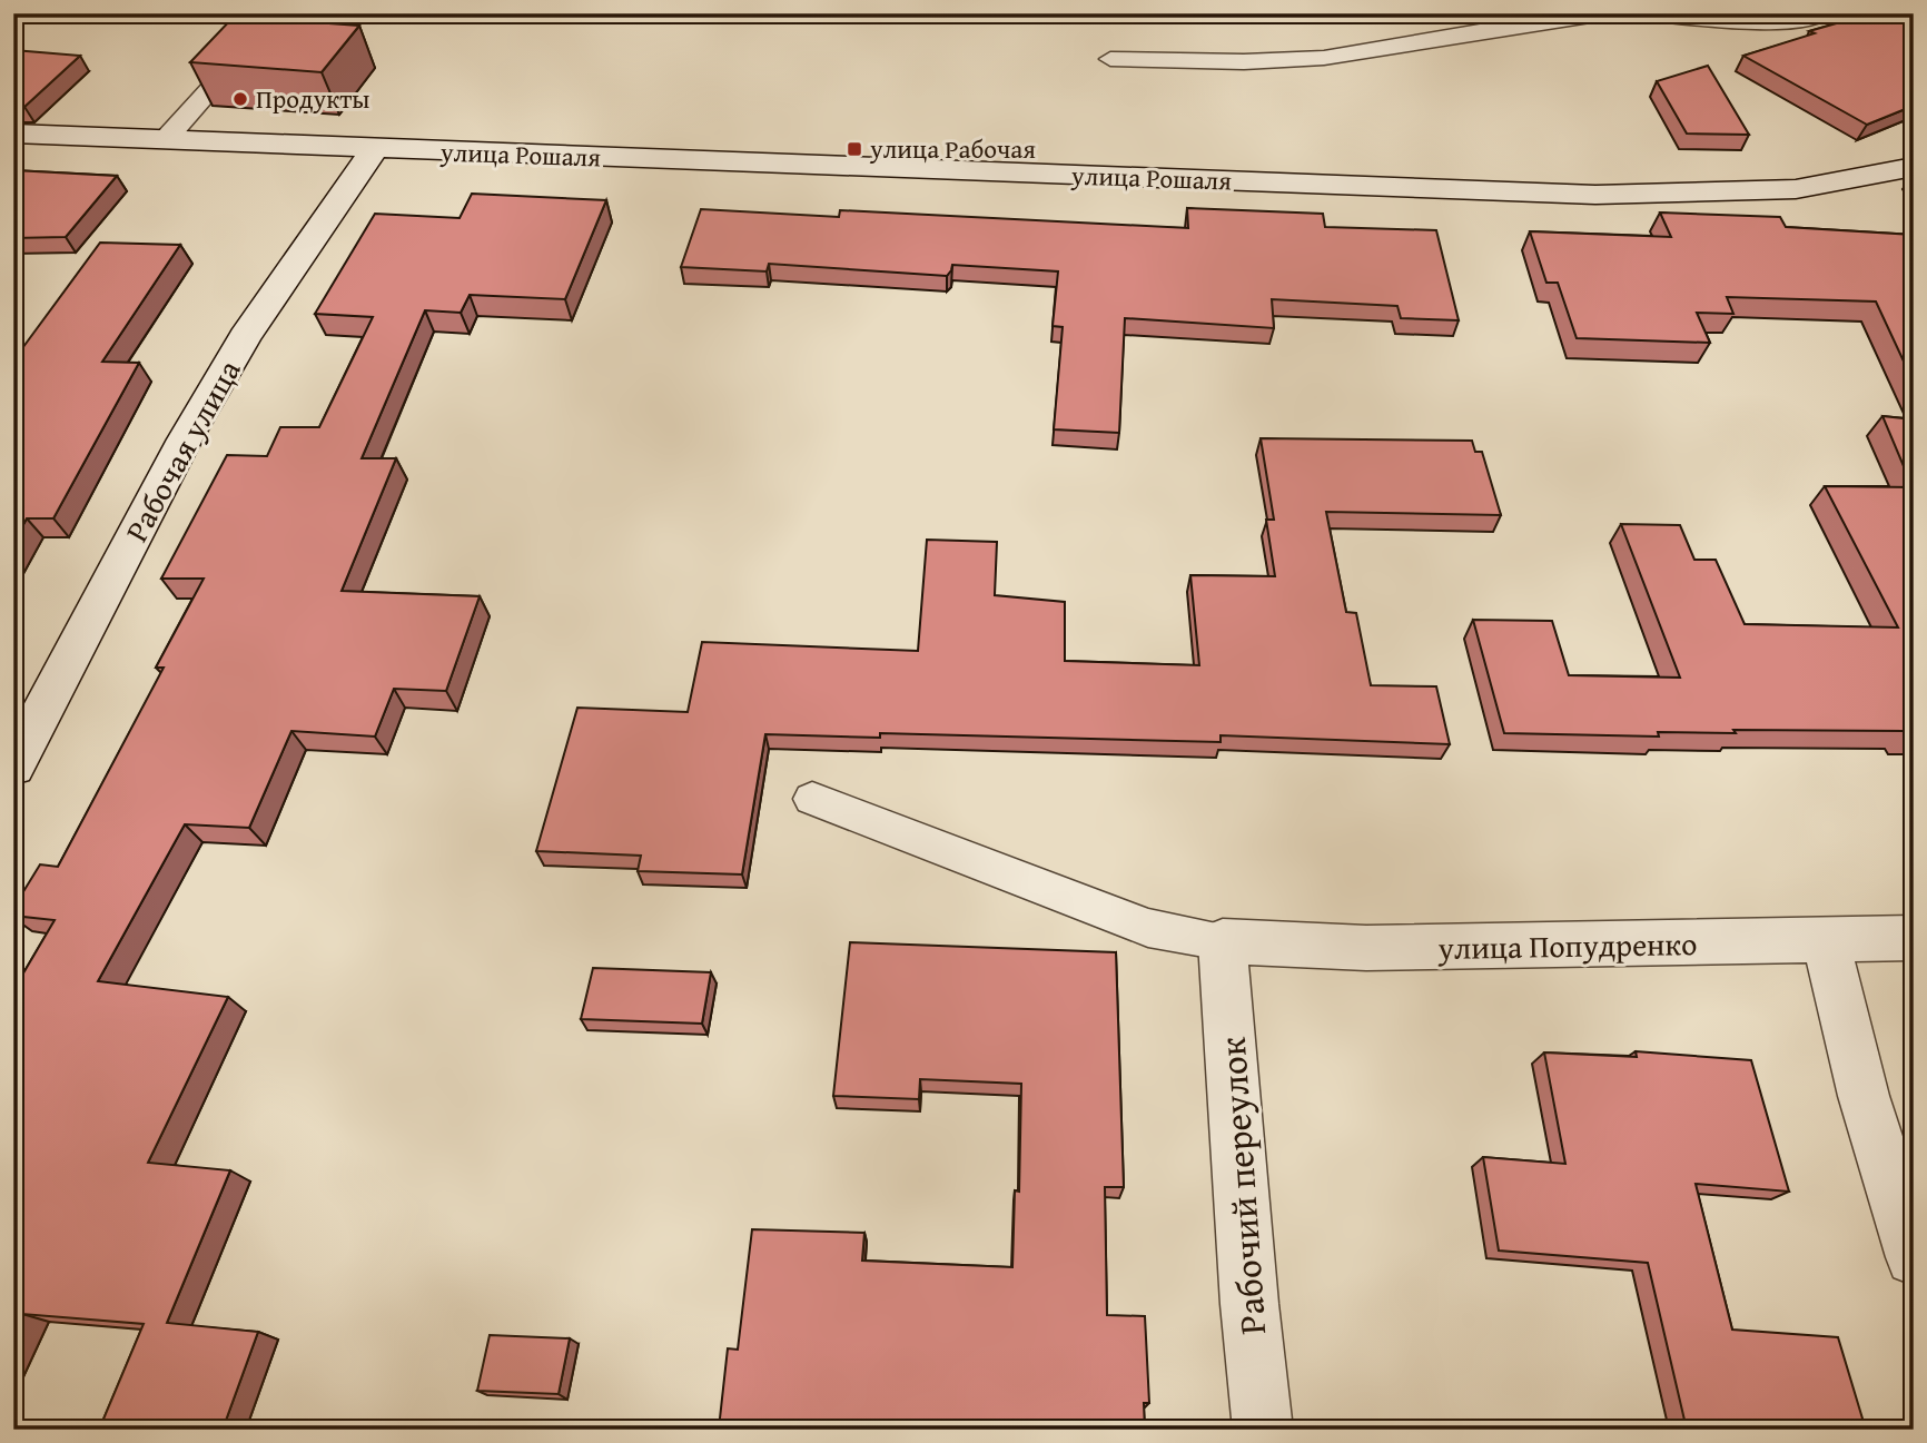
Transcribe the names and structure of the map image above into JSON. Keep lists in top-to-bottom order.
{
  "streets": {
    "main road": [
      "улица Рошаля",
      "Рабочая улица",
      "улица Попудренко",
      "Рабочий переулок"
    ]
  },
  "crossings": [
    ["улица Рошаля", "Рабочая улица"],
    ["улица Попудренко", "Рабочий переулок"]
  ],
  "places": {
    "other": ["Продукты"],
    "transit": ["улица Рабочая"]
  }
}
